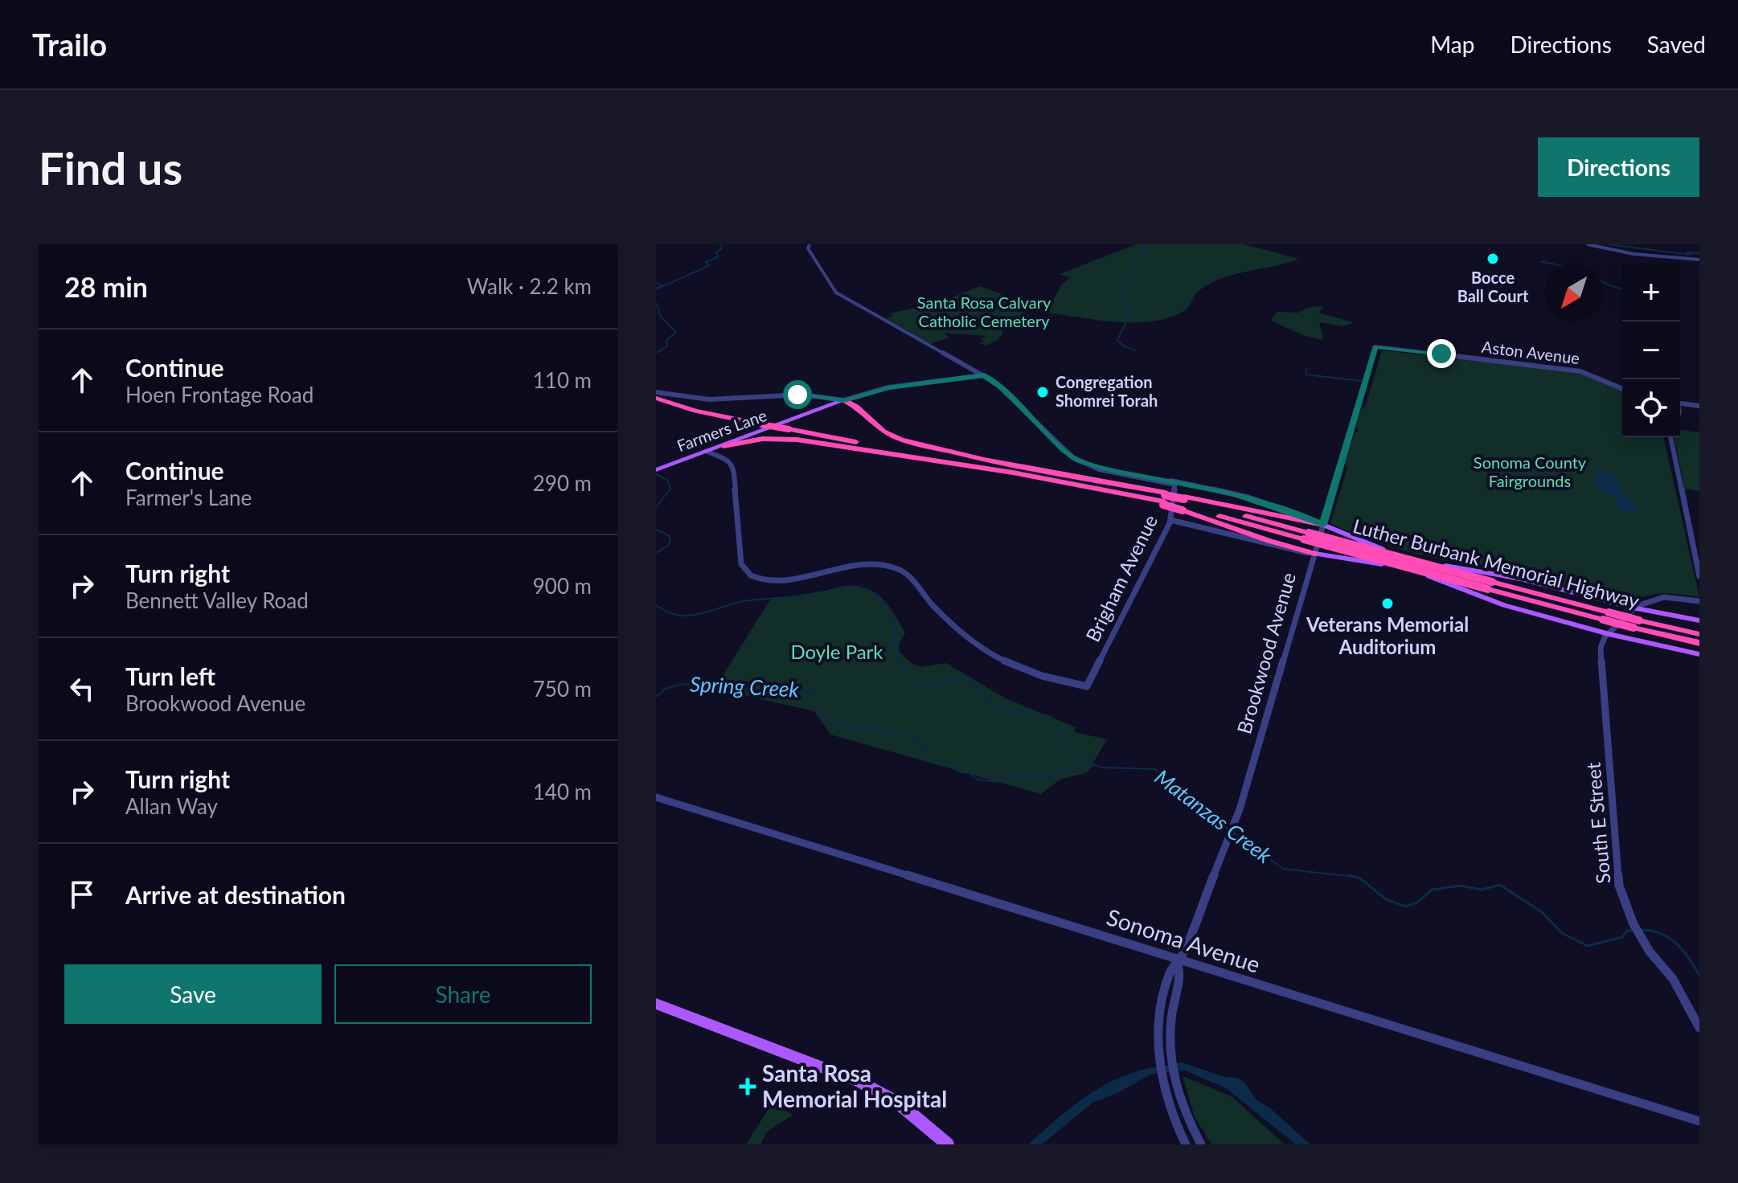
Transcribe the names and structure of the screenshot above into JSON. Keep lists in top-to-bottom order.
{
  "streets": {
    "highway": ["Luther Burbank Memorial Highway"],
    "main road": ["Farmers Lane"],
    "street": [
      "Aston Avenue",
      "Brigham Avenue",
      "Brookwood Avenue",
      "South E Street",
      "Sonoma Avenue"
    ]
  },
  "crossings": [
    ["Aston Avenue", "Brookwood Avenue"],
    ["Farmers Lane", "Brigham Avenue"],
    ["Brookwood Avenue", "Sonoma Avenue"]
  ],
  "water": ["Spring Creek", "Matanzas Creek"],
  "parks": ["Santa Rosa Calvary Catholic Cemetery", "Sonoma County Fairgrounds", "Doyle Park"],
  "places": {
    "other": ["Bocce Ball Court", "Congregation Shomrei Torah", "Veterans Memorial Auditorium"],
    "health": ["Santa Rosa Memorial Hospital"]
  },
  "north": "bottom left",
  "page": {
    "header": "Trailo",
    "nav": ["Map", "Directions", "Saved"],
    "buttons": [
      "Directions",
      ["Save", "Share"]
    ],
    "title": "Find us",
    "heading": ["28 min", "Walk · 2.2 km"],
    "map_buttons": ["+", "−"],
    "list": [
      ["Continue", "Hoen Frontage Road", "110 m"],
      ["Continue", "Farmer's Lane", "290 m"],
      ["Turn right", "Bennett Valley Road", "900 m"],
      ["Turn left", "Brookwood Avenue", "750 m"],
      ["Turn right", "Allan Way", "140 m"],
      "Arrive at destination"
    ]
  }
}
